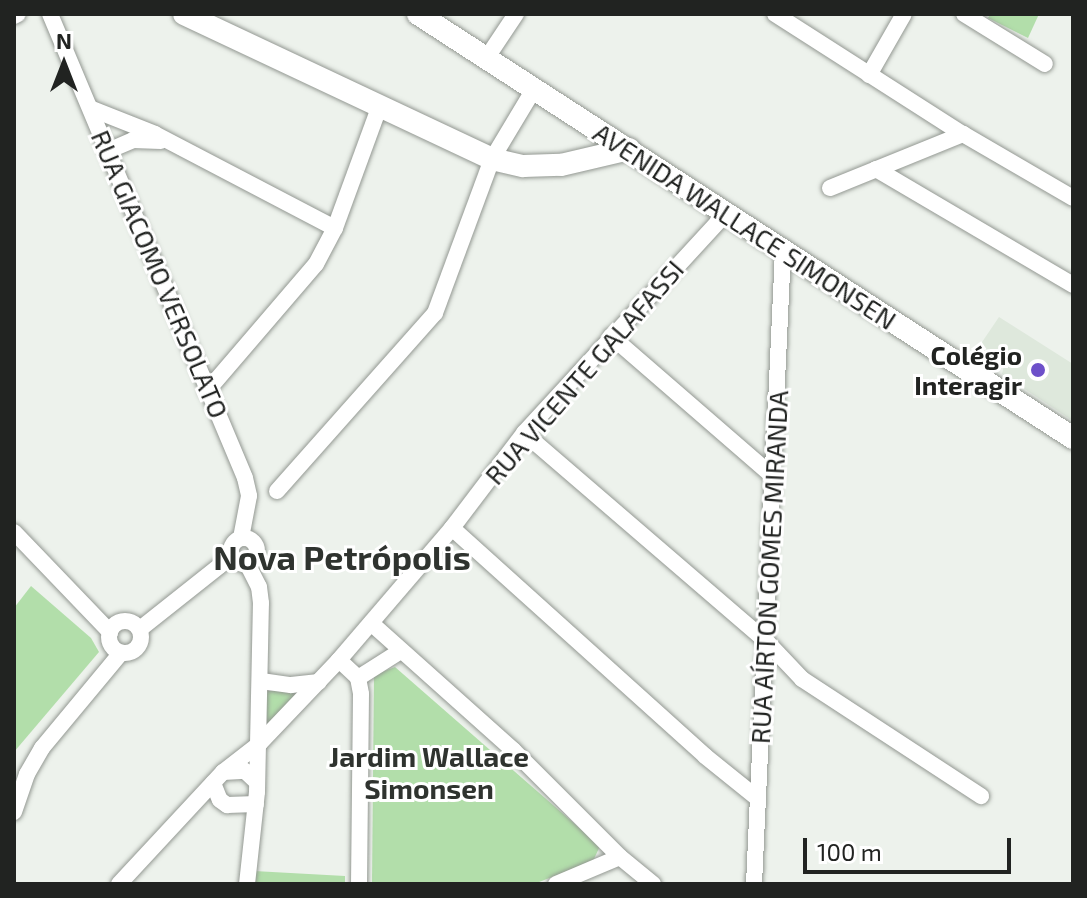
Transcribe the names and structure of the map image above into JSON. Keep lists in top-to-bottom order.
{
  "streets": {
    "street": [
      "AVENIDA WALLACE SIMONSEN",
      "RUA GIACOMO VERSOLATO",
      "RUA VICENTE GALAFASSI",
      "RUA AÍRTON GOMES MIRANDA"
    ]
  },
  "crossings": [
    ["AVENIDA WALLACE SIMONSEN", "RUA VICENTE GALAFASSI"],
    ["AVENIDA WALLACE SIMONSEN", "RUA AÍRTON GOMES MIRANDA"]
  ],
  "districts": ["Nova Petrópolis", "Jardim Wallace Simonsen"],
  "places": ["Colégio Interagir"],
  "scale_bar": "100 m",
  "north": "top"
}
